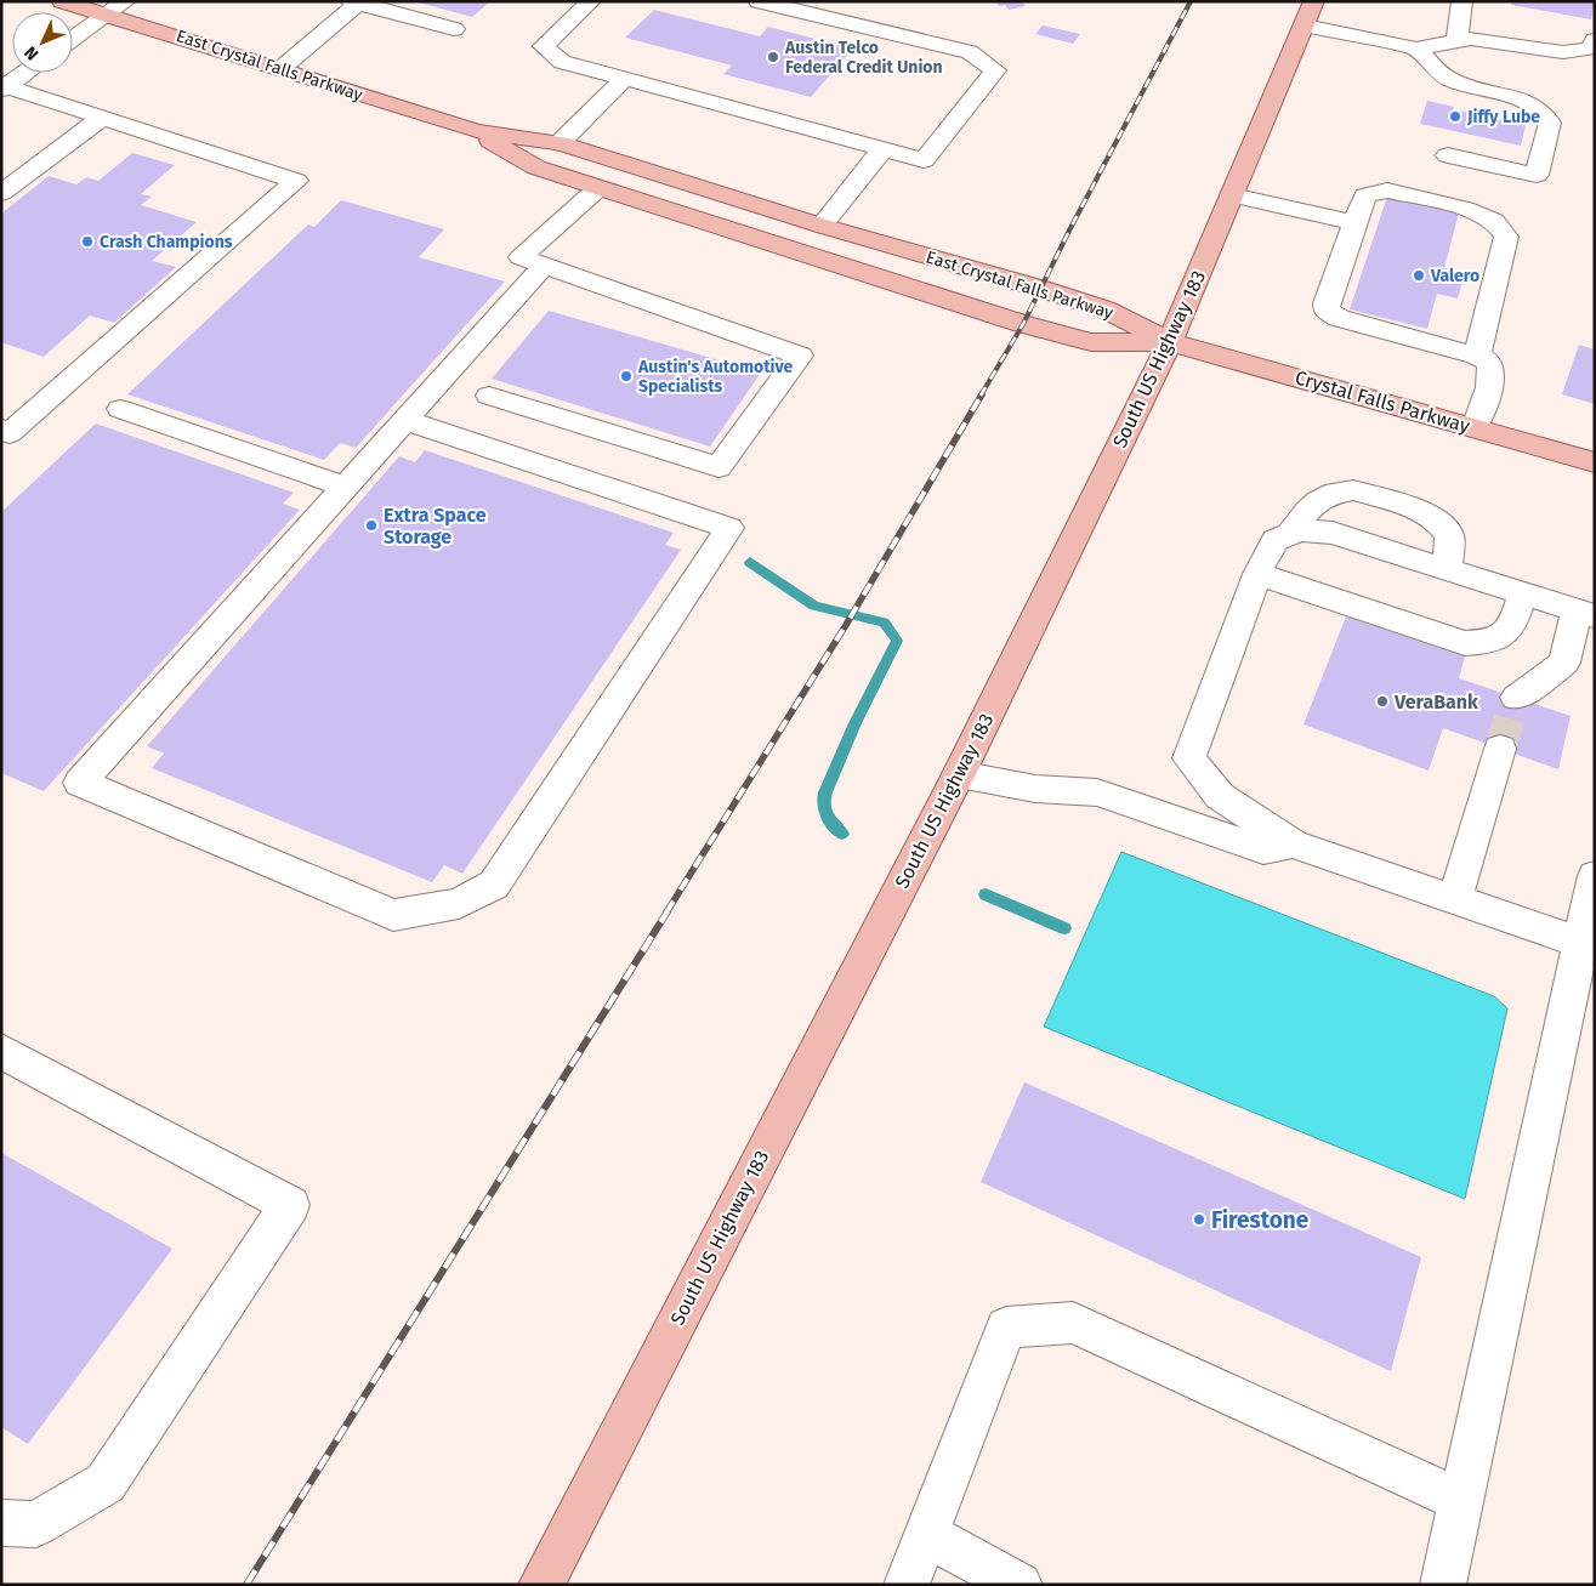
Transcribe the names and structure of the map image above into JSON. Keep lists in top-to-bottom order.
{
  "streets": {
    "main road": ["East Crystal Falls Parkway", "South US Highway 183", "Crystal Falls Parkway"]
  },
  "crossings": [
    ["East Crystal Falls Parkway", "South US Highway 183"],
    ["East Crystal Falls Parkway", "Crystal Falls Parkway"],
    ["South US Highway 183", "Crystal Falls Parkway"]
  ],
  "places": [
    "Austin Telco Federal Credit Union",
    "Jiffy Lube",
    "Crash Champions",
    "Valero",
    "Austin's Automotive Specialists",
    "Extra Space Storage",
    "VeraBank",
    "Firestone"
  ],
  "north": "bottom left"
}
